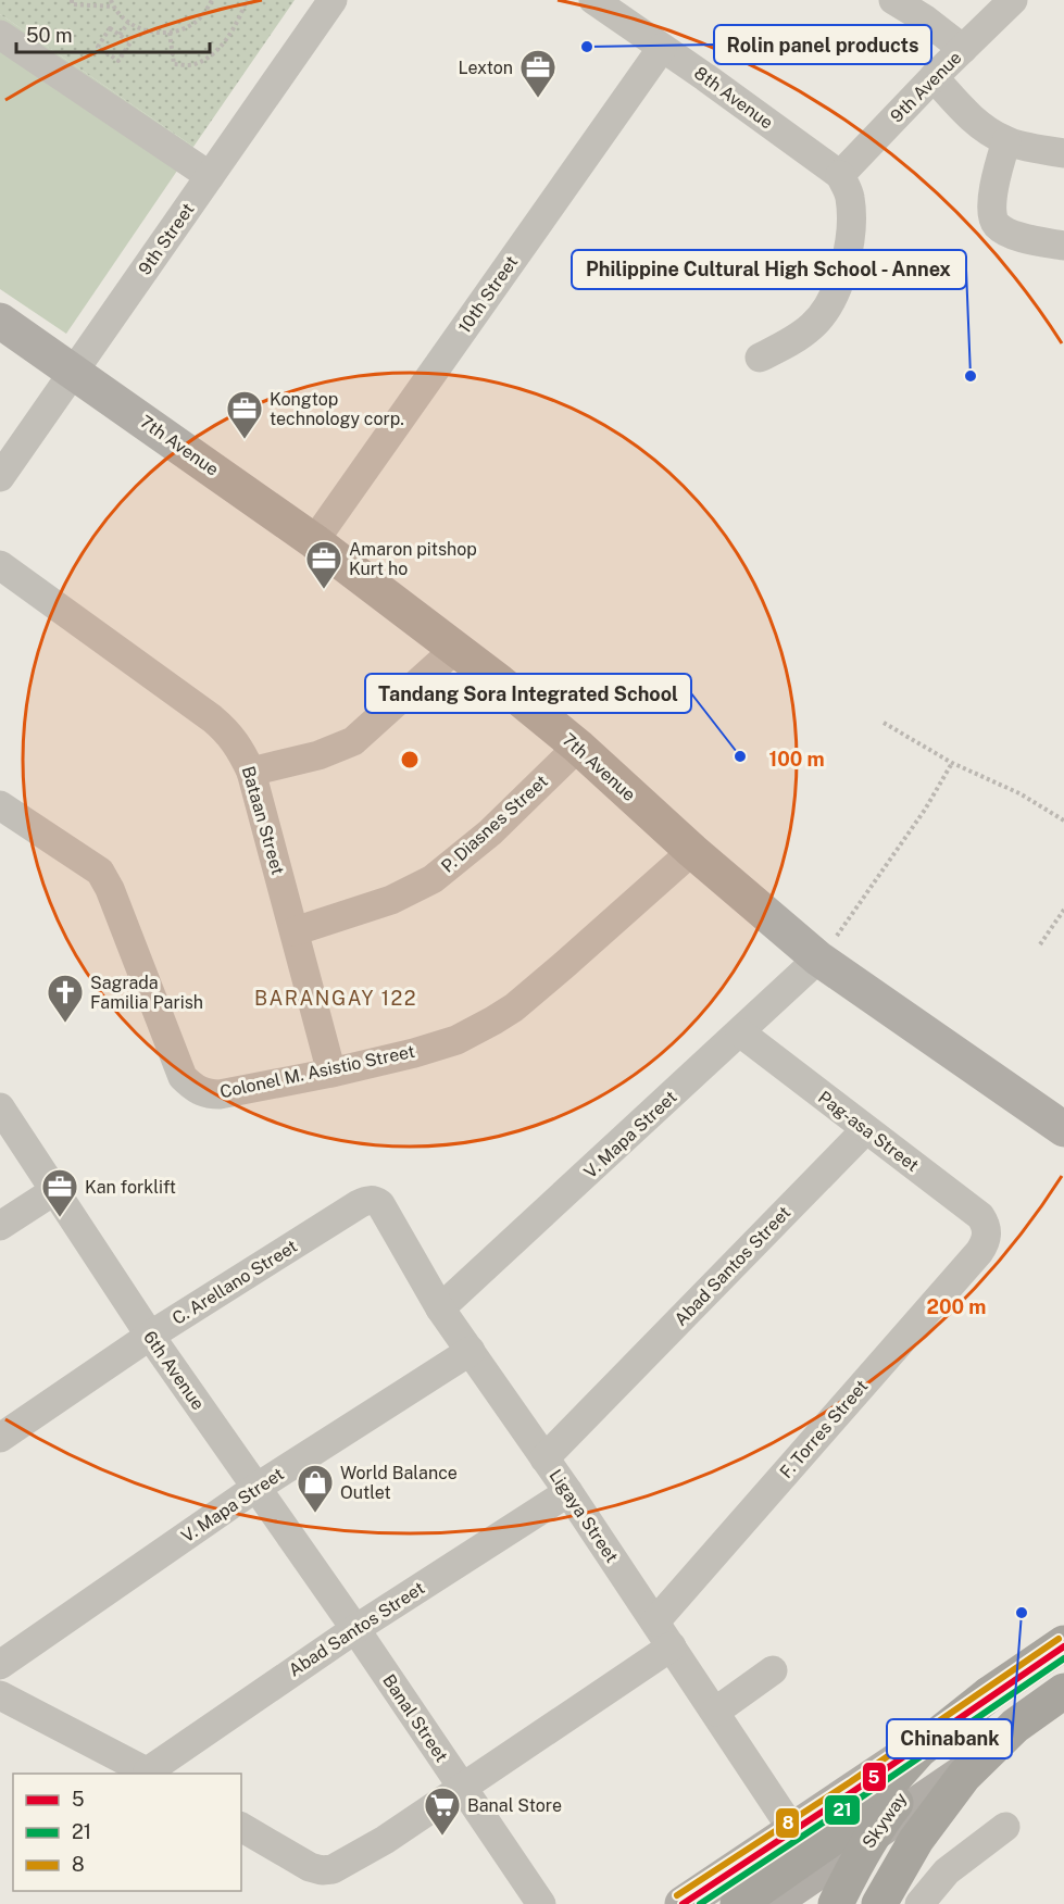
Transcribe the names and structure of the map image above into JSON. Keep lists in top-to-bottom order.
{
  "streets": {
    "highway": ["Skyway"],
    "main road": ["7th Avenue"],
    "street": [
      "9th Avenue",
      "8th Avenue",
      "9th Street",
      "10th Street",
      "Bataan Street",
      "P. Diasnes Street",
      "Colonel M. Asistio Street",
      "Pag-asa Street",
      "V. Mapa Street",
      "Abad Santos Street",
      "C. Arellano Street",
      "6th Avenue",
      "F. Torres Street",
      "Ligaya Street",
      "Banal Street"
    ]
  },
  "crossings": [
    ["9th Avenue", "8th Avenue"],
    ["8th Avenue", "10th Street"],
    ["9th Street", "7th Avenue"],
    ["10th Street", "7th Avenue"],
    ["7th Avenue", "P. Diasnes Street"],
    ["7th Avenue", "Colonel M. Asistio Street"],
    ["7th Avenue", "V. Mapa Street"],
    ["Bataan Street", "P. Diasnes Street"],
    ["Bataan Street", "Colonel M. Asistio Street"],
    ["Pag-asa Street", "V. Mapa Street"],
    ["Pag-asa Street", "Abad Santos Street"],
    ["Pag-asa Street", "F. Torres Street"],
    ["V. Mapa Street", "6th Avenue"],
    ["V. Mapa Street", "Ligaya Street"],
    ["Abad Santos Street", "6th Avenue"],
    ["Abad Santos Street", "Ligaya Street"],
    ["Abad Santos Street", "Banal Street"],
    ["C. Arellano Street", "6th Avenue"],
    ["C. Arellano Street", "Ligaya Street"],
    ["6th Avenue", "Banal Street"],
    ["F. Torres Street", "Ligaya Street"]
  ],
  "districts": ["BARANGAY 122"],
  "places": {
    "other": [
      "Rolin panel products",
      "Philippine Cultural High School - Annex",
      "Tandang Sora Integrated School",
      "Chinabank"
    ],
    "office": [
      "Lexton",
      "Kongtop technology corp.",
      "Amaron pitshop Kurt ho",
      "Kan forklift"
    ],
    "church": ["Sagrada Familia Parish"],
    "shop": ["World Balance Outlet"],
    "supermarket": ["Banal Store"]
  },
  "lines": ["transit line 8", "transit line 5", "transit line 21"],
  "legend": ["5", "21", "8"],
  "scale_bar": "50 m",
  "rings": ["100 m", "200 m"]
}
